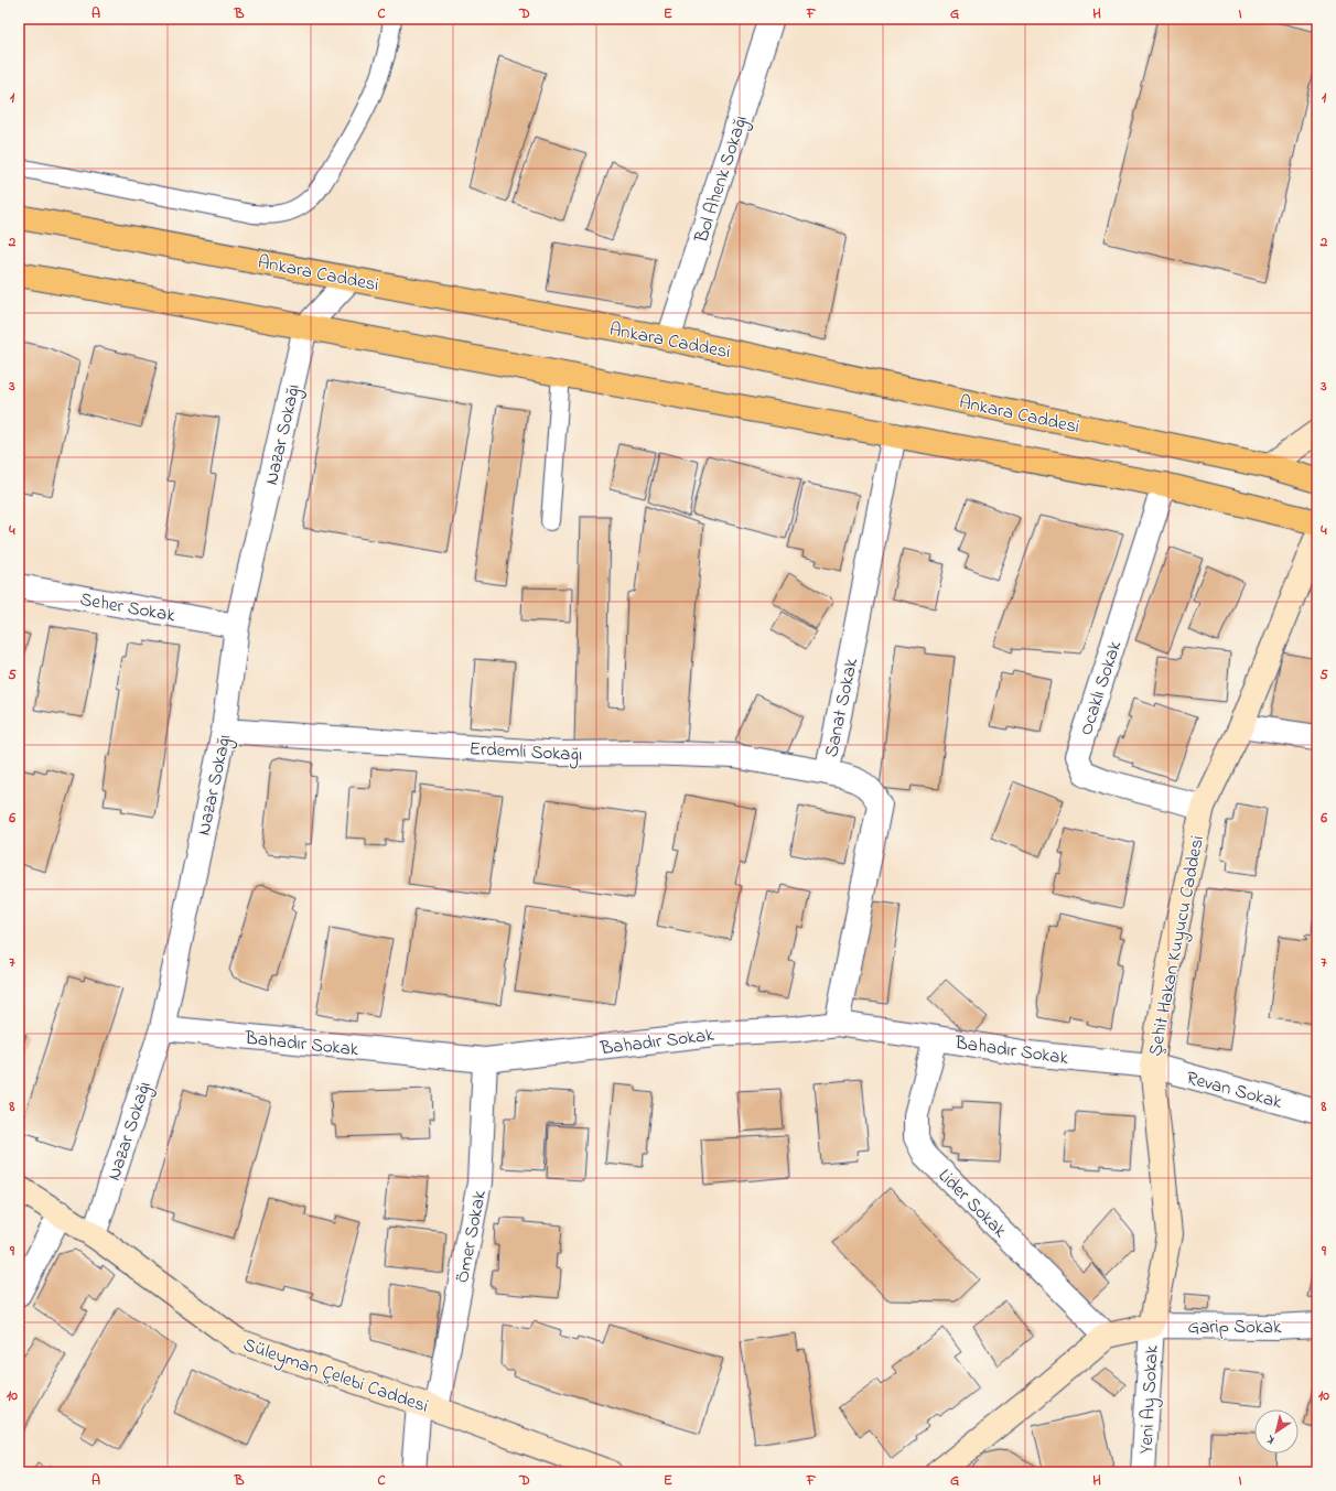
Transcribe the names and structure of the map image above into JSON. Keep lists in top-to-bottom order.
{
  "streets": {
    "main road": ["Ankara Caddesi"],
    "street": [
      "Bol Ahenk Sokağı",
      "Nazar Sokağı",
      "Seher Sokak",
      "Ocaklı Sokak",
      "Sanat Sokak",
      "Erdemli Sokağı",
      "Şehit Hakan Kuyucu Caddesi",
      "Bahadır Sokak",
      "Revan Sokak",
      "Lider Sokak",
      "Ömer Sokak",
      "Garip Sokak",
      "Süleyman Çelebi Caddesi",
      "Yeni Ay Sokak"
    ]
  },
  "crossings": [
    ["Bol Ahenk Sokağı", "Ankara Caddesi"],
    ["Nazar Sokağı", "Seher Sokak"],
    ["Nazar Sokağı", "Erdemli Sokağı"],
    ["Nazar Sokağı", "Bahadır Sokak"],
    ["Nazar Sokağı", "Süleyman Çelebi Caddesi"],
    ["Ocaklı Sokak", "Şehit Hakan Kuyucu Caddesi"],
    ["Sanat Sokak", "Erdemli Sokağı"],
    ["Sanat Sokak", "Bahadır Sokak"],
    ["Şehit Hakan Kuyucu Caddesi", "Bahadır Sokak"],
    ["Şehit Hakan Kuyucu Caddesi", "Revan Sokak"],
    ["Şehit Hakan Kuyucu Caddesi", "Garip Sokak"],
    ["Şehit Hakan Kuyucu Caddesi", "Yeni Ay Sokak"],
    ["Bahadır Sokak", "Revan Sokak"],
    ["Bahadır Sokak", "Lider Sokak"],
    ["Bahadır Sokak", "Ömer Sokak"],
    ["Ömer Sokak", "Süleyman Çelebi Caddesi"],
    ["Garip Sokak", "Yeni Ay Sokak"]
  ],
  "north": "bottom left",
  "grid": {
    "columns": [
      "A",
      "B",
      "C",
      "D",
      "E",
      "F",
      "G",
      "H",
      "I"
    ],
    "rows": [
      "1",
      "2",
      "3",
      "4",
      "5",
      "6",
      "7",
      "8",
      "9",
      "10"
    ]
  }
}
